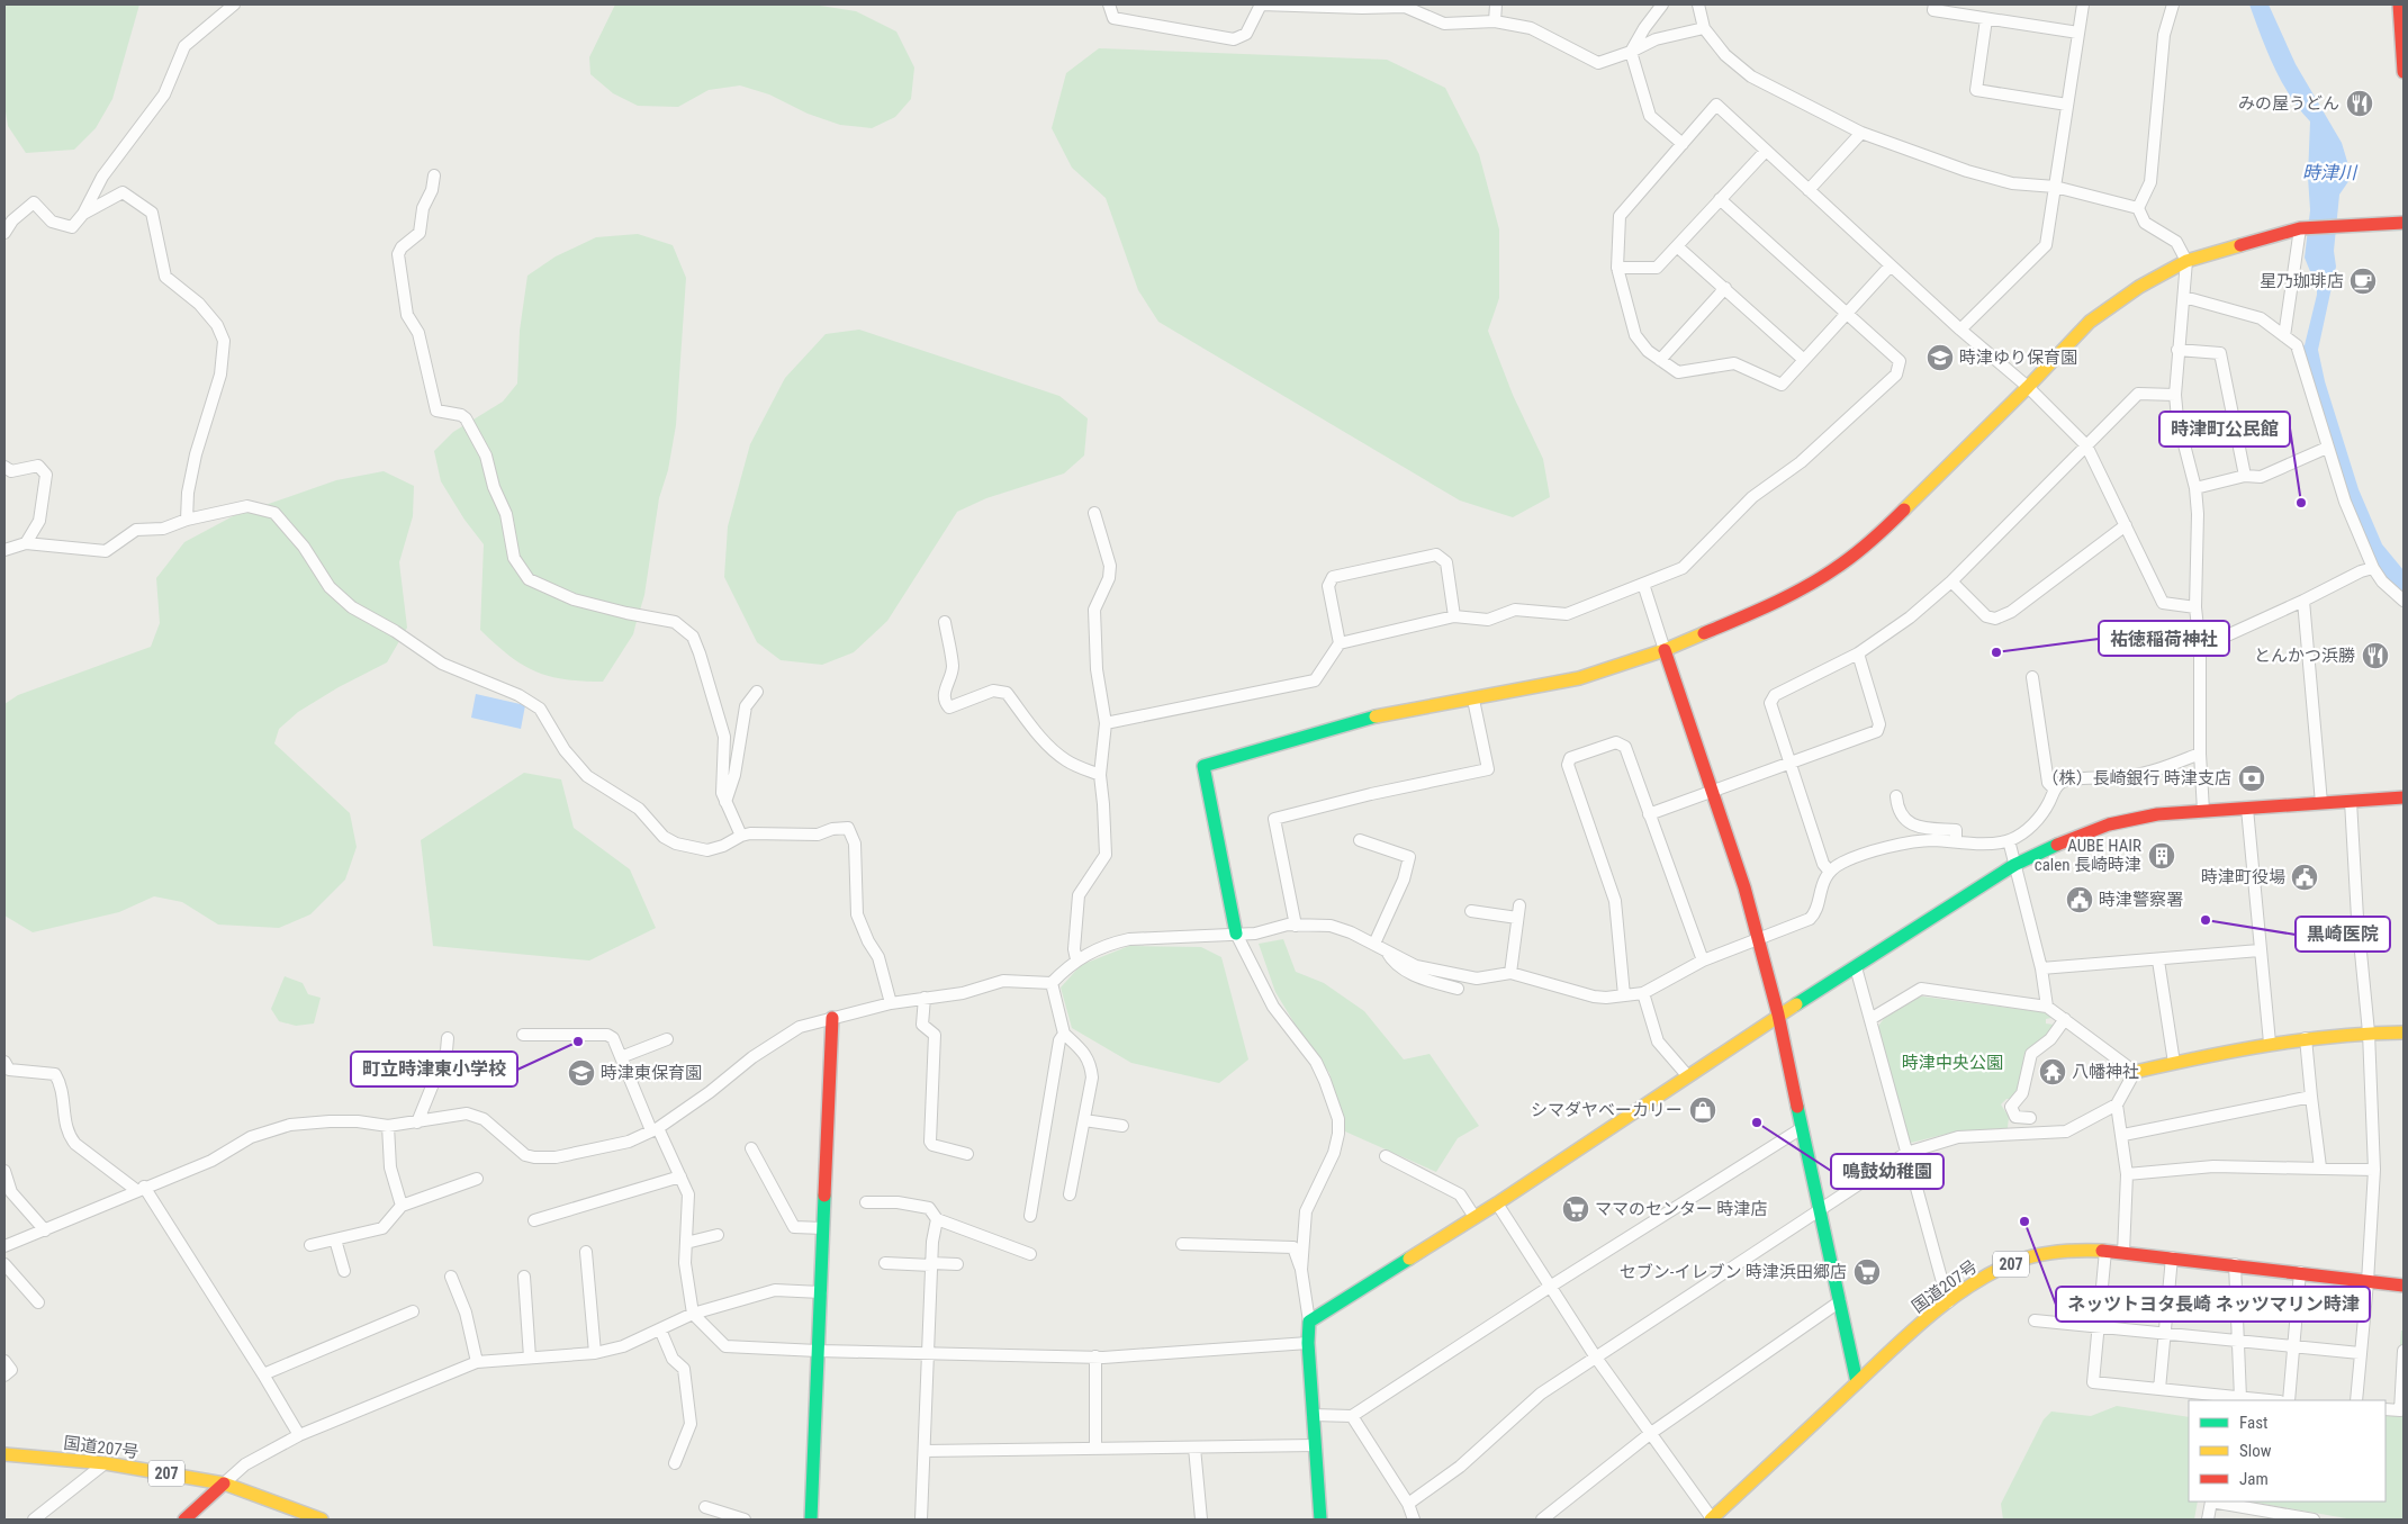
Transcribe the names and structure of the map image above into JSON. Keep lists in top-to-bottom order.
{
  "streets": {
    "main road": ["207", "国道207号"]
  },
  "water": ["時津川"],
  "parks": ["時津中央公園"],
  "places": {
    "restaurant": ["みの屋うどん", "とんかつ浜勝"],
    "cafe": ["星乃珈琲店"],
    "school or university": ["時津ゆり保育園", "時津東保育園"],
    "other": [
      "時津町公民館",
      "祐徳稲荷神社",
      "黒崎医院",
      "町立時津東小学校",
      "鳴鼓幼稚園",
      "ネッツトヨタ長崎 ネッツマリン時津"
    ],
    "bank": ["（株）長崎銀行 時津支店"],
    "building": ["AUBE HAIR calen 長崎時津"],
    "public building": ["時津町役場", "時津警察署"],
    "temple": ["八幡神社"],
    "shop": ["シマダヤベーカリー"],
    "supermarket": ["ママのセンター 時津店", "セブン-イレブン 時津浜田郷店"]
  },
  "legend": ["Fast", "Slow", "Jam"]
}
